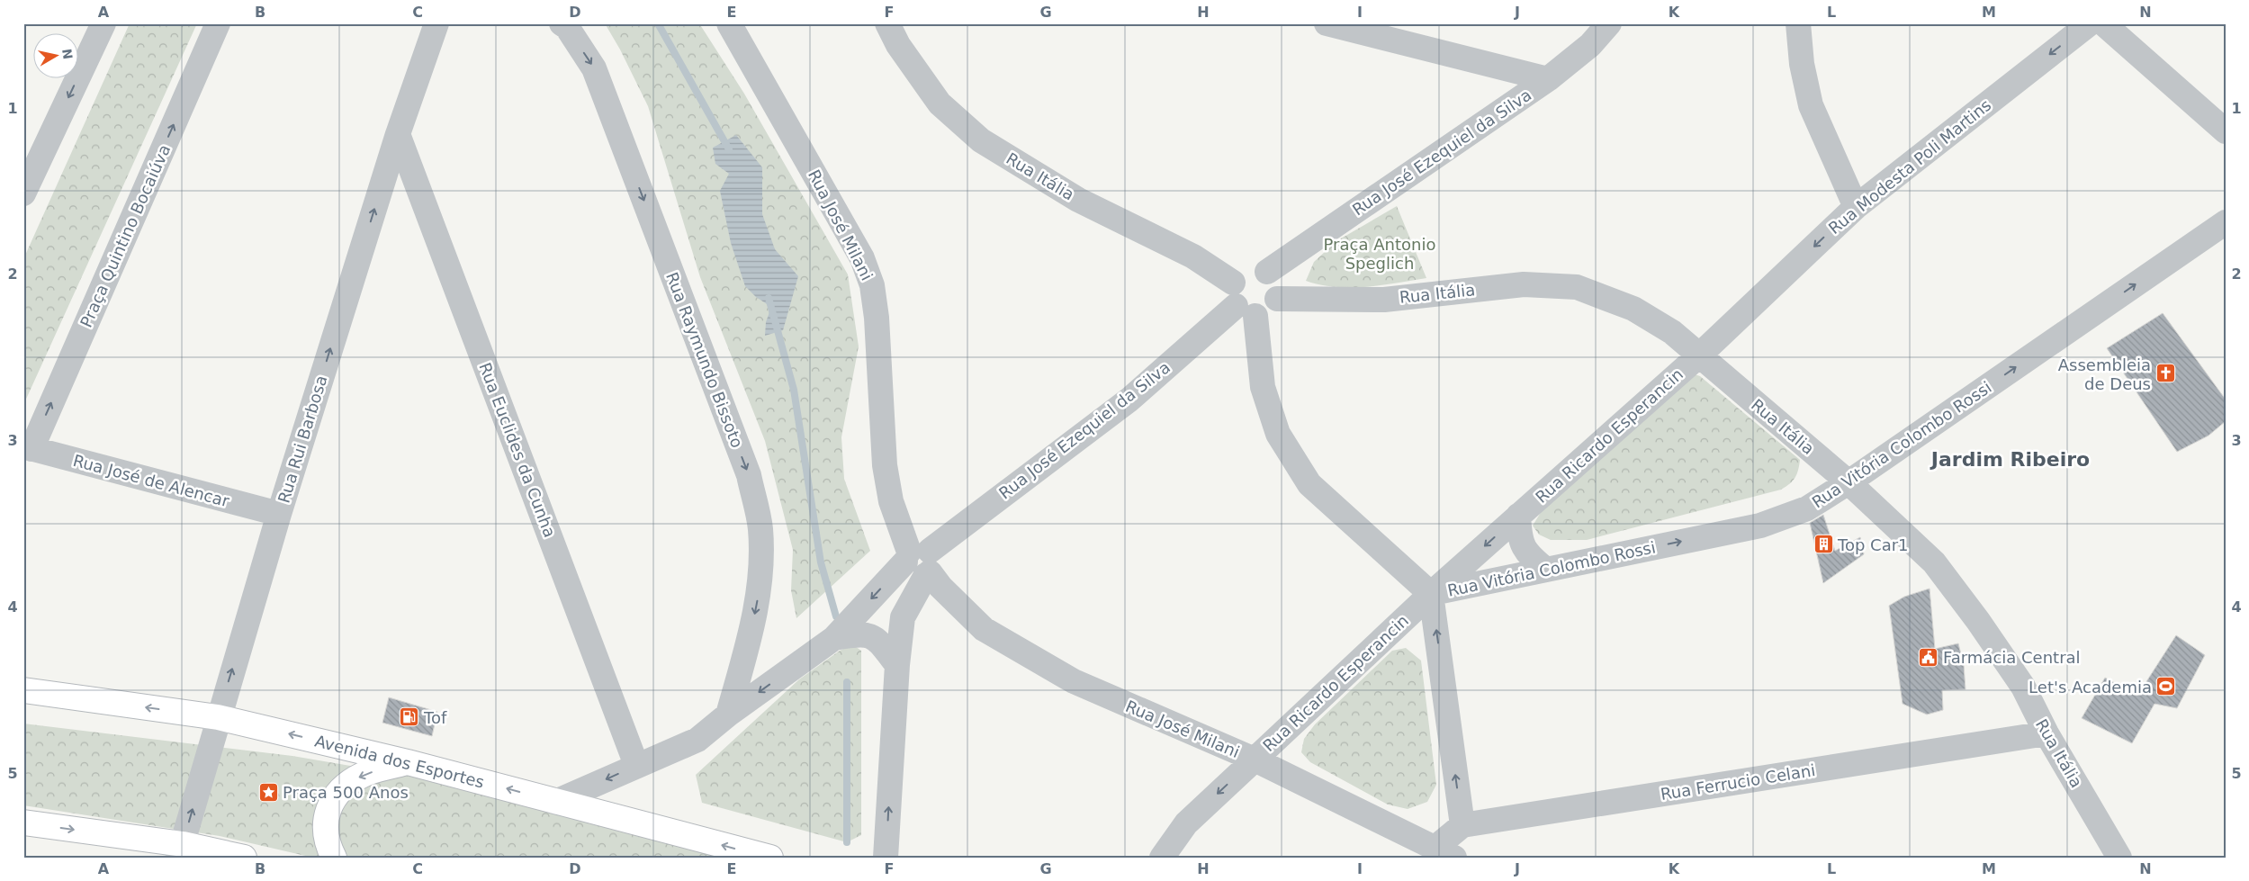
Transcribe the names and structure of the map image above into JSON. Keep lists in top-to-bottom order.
{
  "streets": {
    "main road": ["Avenida dos Esportes"],
    "street": [
      "Rua José Ezequiel da Silva",
      "Rua Modesta Poli Martins",
      "Rua Itália",
      "Rua José Milani",
      "Praça Quintino Bocaiúva",
      "Rua Raymundo Bissoto",
      "Rua Ricardo Esperancin",
      "Rua Rui Barbosa",
      "Rua Vitória Colombo Rossi",
      "Rua Euclides da Cunha",
      "Rua José de Alencar",
      "Rua Ferrucio Celani"
    ]
  },
  "crossings": [
    ["Rua José Ezequiel da Silva", "Rua Itália"],
    ["Rua José Ezequiel da Silva", "Rua José Milani"],
    ["Rua José Ezequiel da Silva", "Rua Raymundo Bissoto"],
    ["Rua José Ezequiel da Silva", "Rua Euclides da Cunha"],
    ["Rua José Ezequiel da Silva", "Avenida dos Esportes"],
    ["Rua Modesta Poli Martins", "Rua Itália"],
    ["Rua Modesta Poli Martins", "Rua Ricardo Esperancin"],
    ["Rua Itália", "Rua Ricardo Esperancin"],
    ["Rua Itália", "Rua Vitória Colombo Rossi"],
    ["Rua Itália", "Rua Ferrucio Celani"],
    ["Rua José Milani", "Rua Ricardo Esperancin"],
    ["Praça Quintino Bocaiúva", "Rua José de Alencar"],
    ["Rua Ricardo Esperancin", "Rua Vitória Colombo Rossi"],
    ["Rua Rui Barbosa", "Rua Euclides da Cunha"],
    ["Rua Rui Barbosa", "Rua José de Alencar"],
    ["Rua Rui Barbosa", "Avenida dos Esportes"]
  ],
  "one_way": [
    "Rua Modesta Poli Martins",
    "Rua Raymundo Bissoto",
    "Rua Rui Barbosa",
    "Rua Vitória Colombo Rossi",
    "Avenida dos Esportes"
  ],
  "districts": ["Jardim Ribeiro"],
  "parks": ["Praça Antonio Speglich"],
  "places": {
    "church": ["Assembleia de Deus"],
    "building": ["Top Car1"],
    "public building": ["Farmácia Central"],
    "sports": ["Let's Academia"],
    "fuel station": ["Tof"],
    "place": ["Praça 500 Anos"]
  },
  "north": "right",
  "grid": {
    "columns": [
      "A",
      "B",
      "C",
      "D",
      "E",
      "F",
      "G",
      "H",
      "I",
      "J",
      "K",
      "L",
      "M",
      "N"
    ],
    "rows": [
      "1",
      "2",
      "3",
      "4",
      "5"
    ]
  }
}
